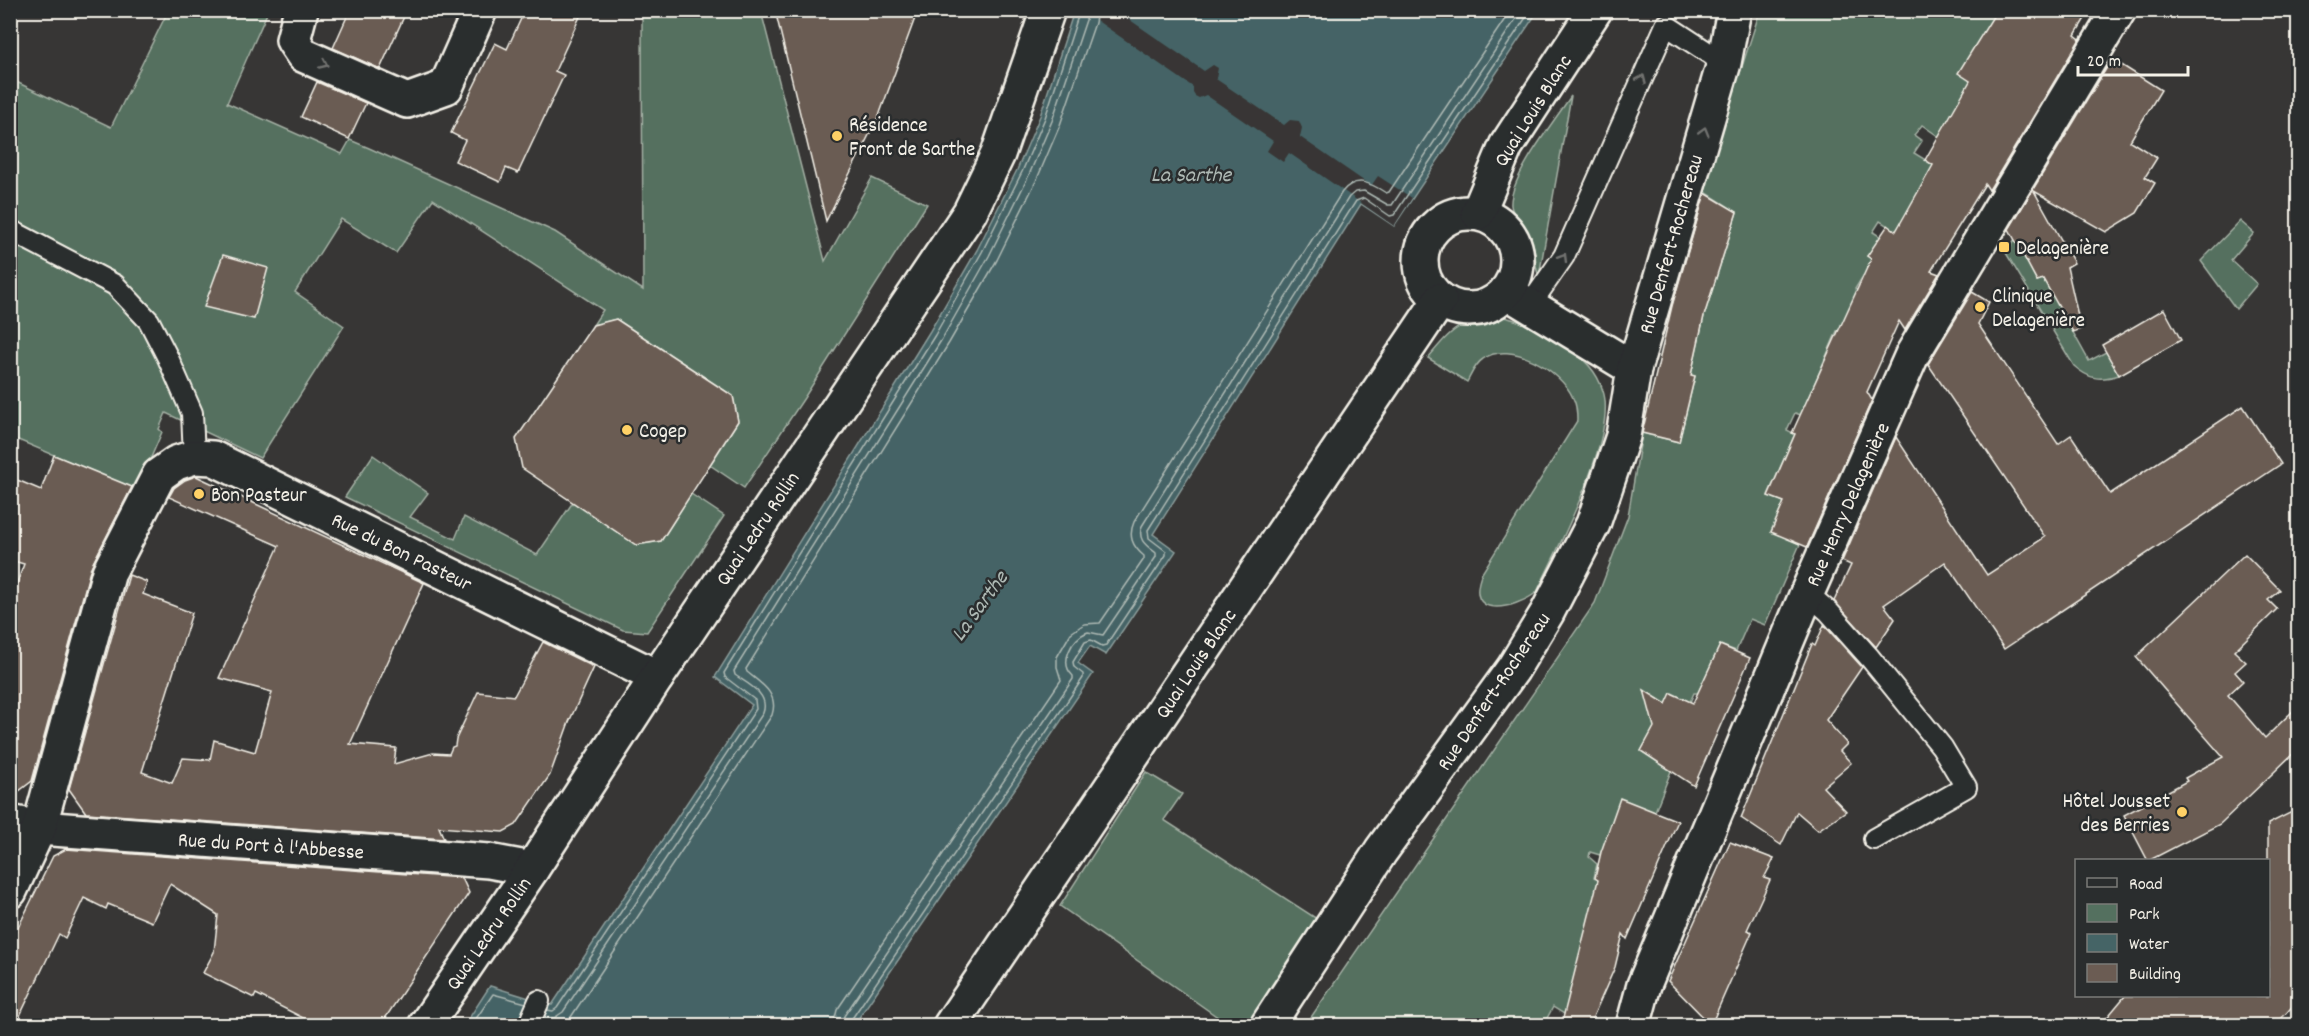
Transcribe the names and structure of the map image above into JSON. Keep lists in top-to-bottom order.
{
  "streets": {
    "street": [
      "Quai Louis Blanc",
      "Rue Denfert-Rochereau",
      "Rue Henry Delagenière",
      "Quai Ledru Rollin",
      "Rue du Bon Pasteur",
      "Rue du Port à l'Abbesse"
    ]
  },
  "crossings": [
    ["Quai Ledru Rollin", "Rue du Bon Pasteur"],
    ["Quai Ledru Rollin", "Rue du Port à l'Abbesse"]
  ],
  "water": ["La Sarthe"],
  "places": {
    "other": [
      "Résidence Front de Sarthe",
      "Clinique Delagenière",
      "Cogep",
      "Bon Pasteur",
      "Hôtel Jousset des Berries"
    ],
    "transit": ["Delagenière"]
  },
  "legend": [
    "Road",
    "Park",
    "Water",
    "Building"
  ],
  "scale_bar": "20 m"
}
